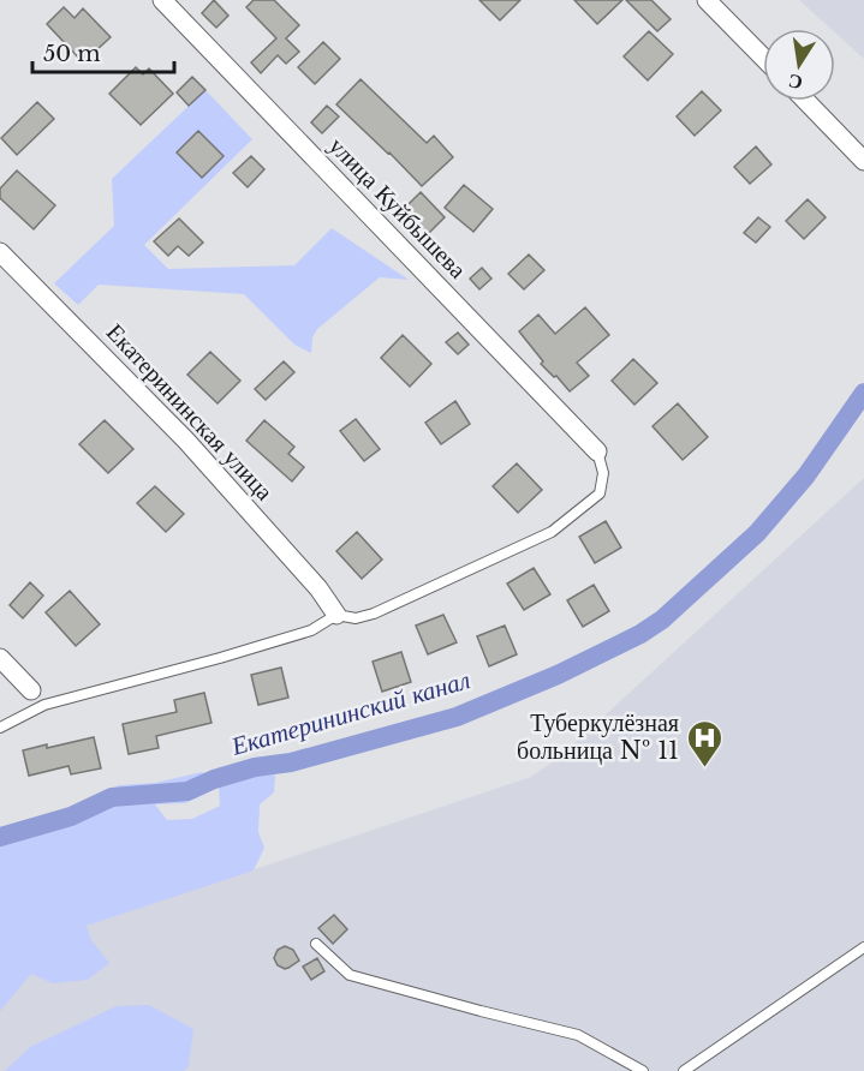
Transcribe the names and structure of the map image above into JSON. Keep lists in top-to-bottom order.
{
  "streets": {
    "street": ["улица Куйбышева", "Екатерининская улица"]
  },
  "water": ["Екатерининский канал"],
  "places": {
    "hospital": ["Туберкулёзная больница № 11"]
  },
  "scale_bar": "50 m",
  "north": "bottom"
}
